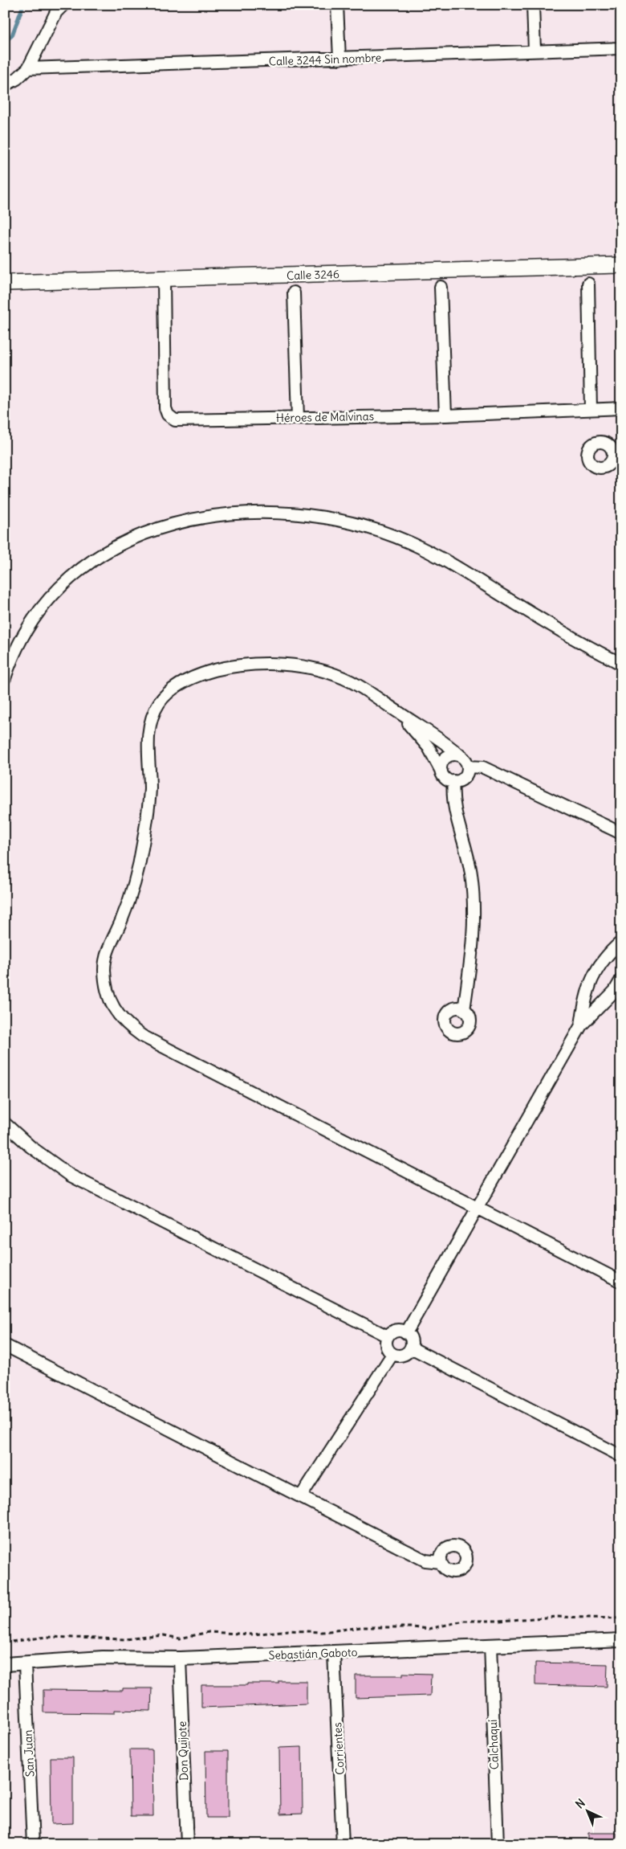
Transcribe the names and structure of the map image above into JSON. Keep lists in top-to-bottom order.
{
  "streets": {
    "main road": ["Calle 3246"],
    "street": [
      "Calle 3244 Sin nombre",
      "Héroes de Malvinas",
      "Sebastián Gaboto",
      "Calchaquí",
      "Corrientes",
      "Don Quijote",
      "San Juan"
    ]
  },
  "crossings": [
    ["Calle 3246", "Héroes de Malvinas"],
    ["Sebastián Gaboto", "Calchaquí"],
    ["Sebastián Gaboto", "Corrientes"],
    ["Sebastián Gaboto", "Don Quijote"],
    ["Sebastián Gaboto", "San Juan"]
  ],
  "north": "top left"
}
